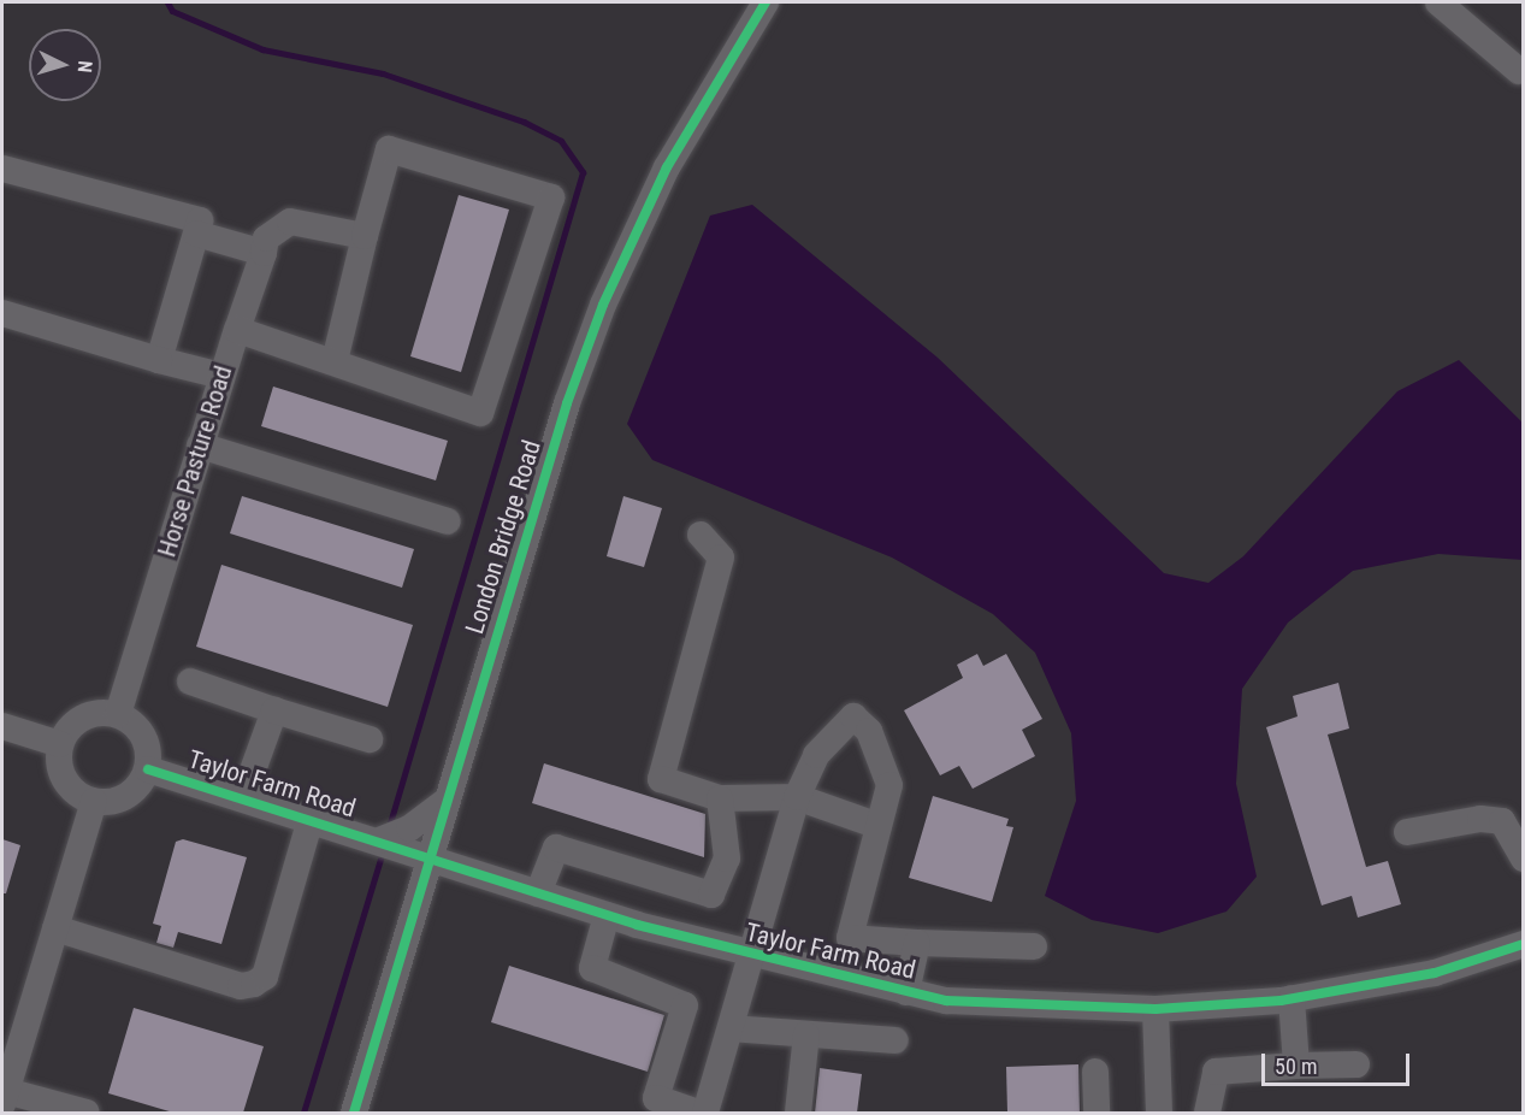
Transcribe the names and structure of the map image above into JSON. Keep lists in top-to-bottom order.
{
  "streets": {
    "street": ["Horse Pasture Road", "London Bridge Road", "Taylor Farm Road"]
  },
  "crossings": [
    ["Horse Pasture Road", "Taylor Farm Road"],
    ["London Bridge Road", "Taylor Farm Road"]
  ],
  "scale_bar": "50 m",
  "north": "right"
}
